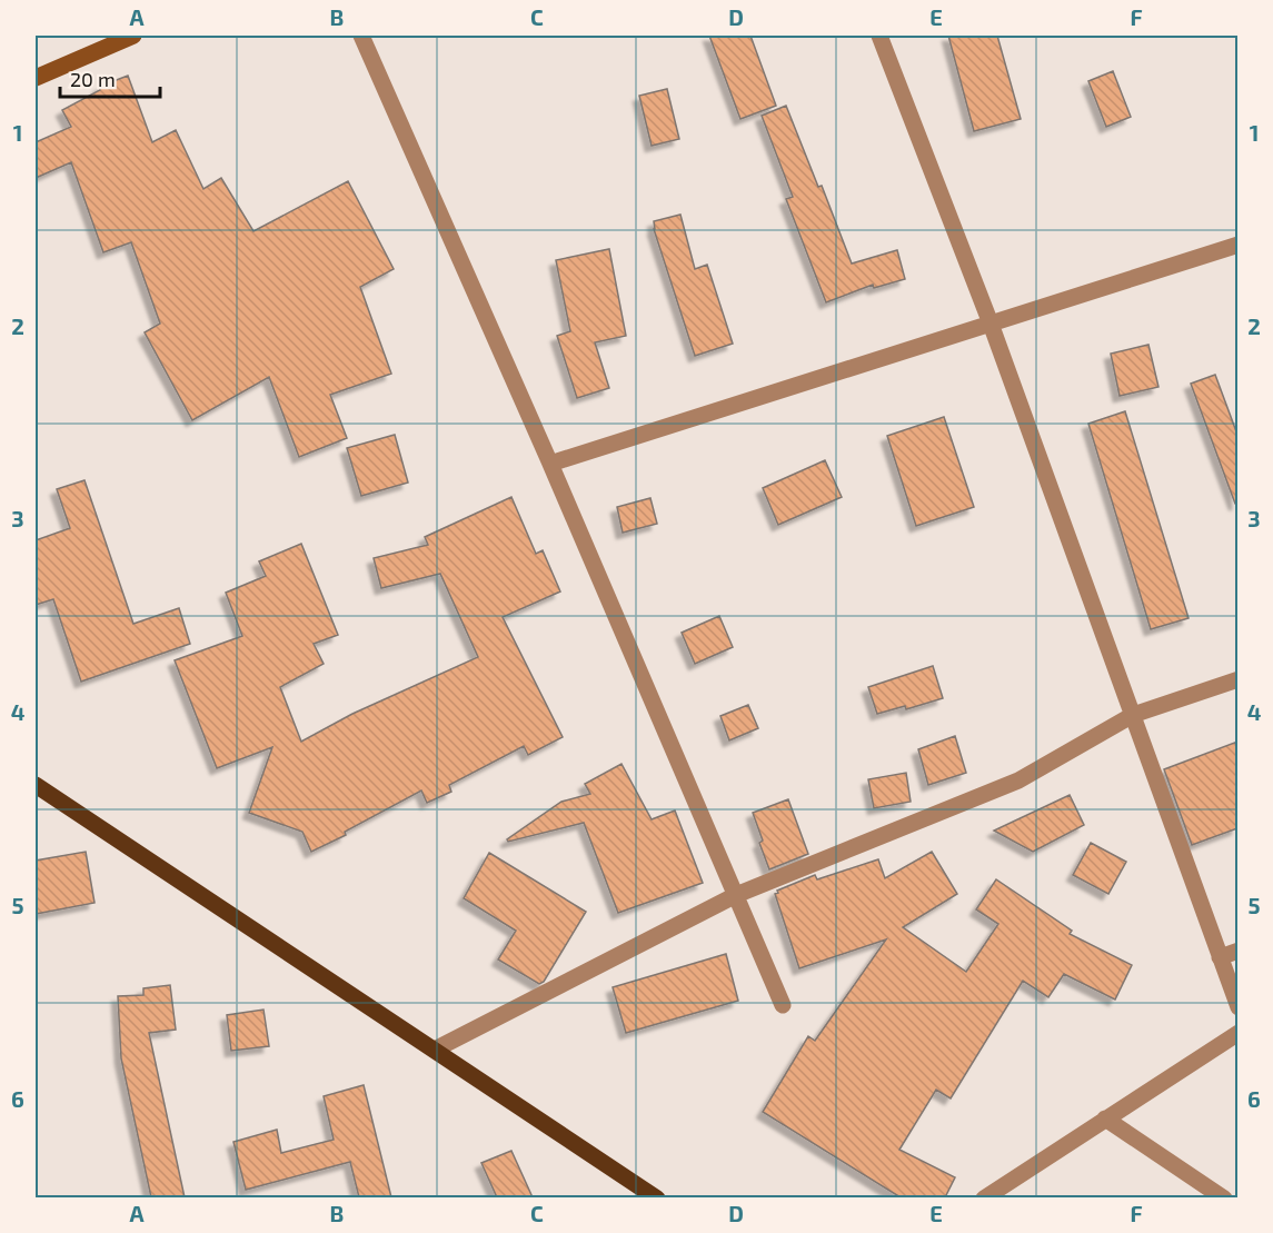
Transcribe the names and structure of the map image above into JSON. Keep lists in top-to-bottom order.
{
  "scale_bar": "20 m",
  "grid": {
    "columns": [
      "A",
      "B",
      "C",
      "D",
      "E",
      "F"
    ],
    "rows": [
      "1",
      "2",
      "3",
      "4",
      "5",
      "6"
    ]
  }
}
